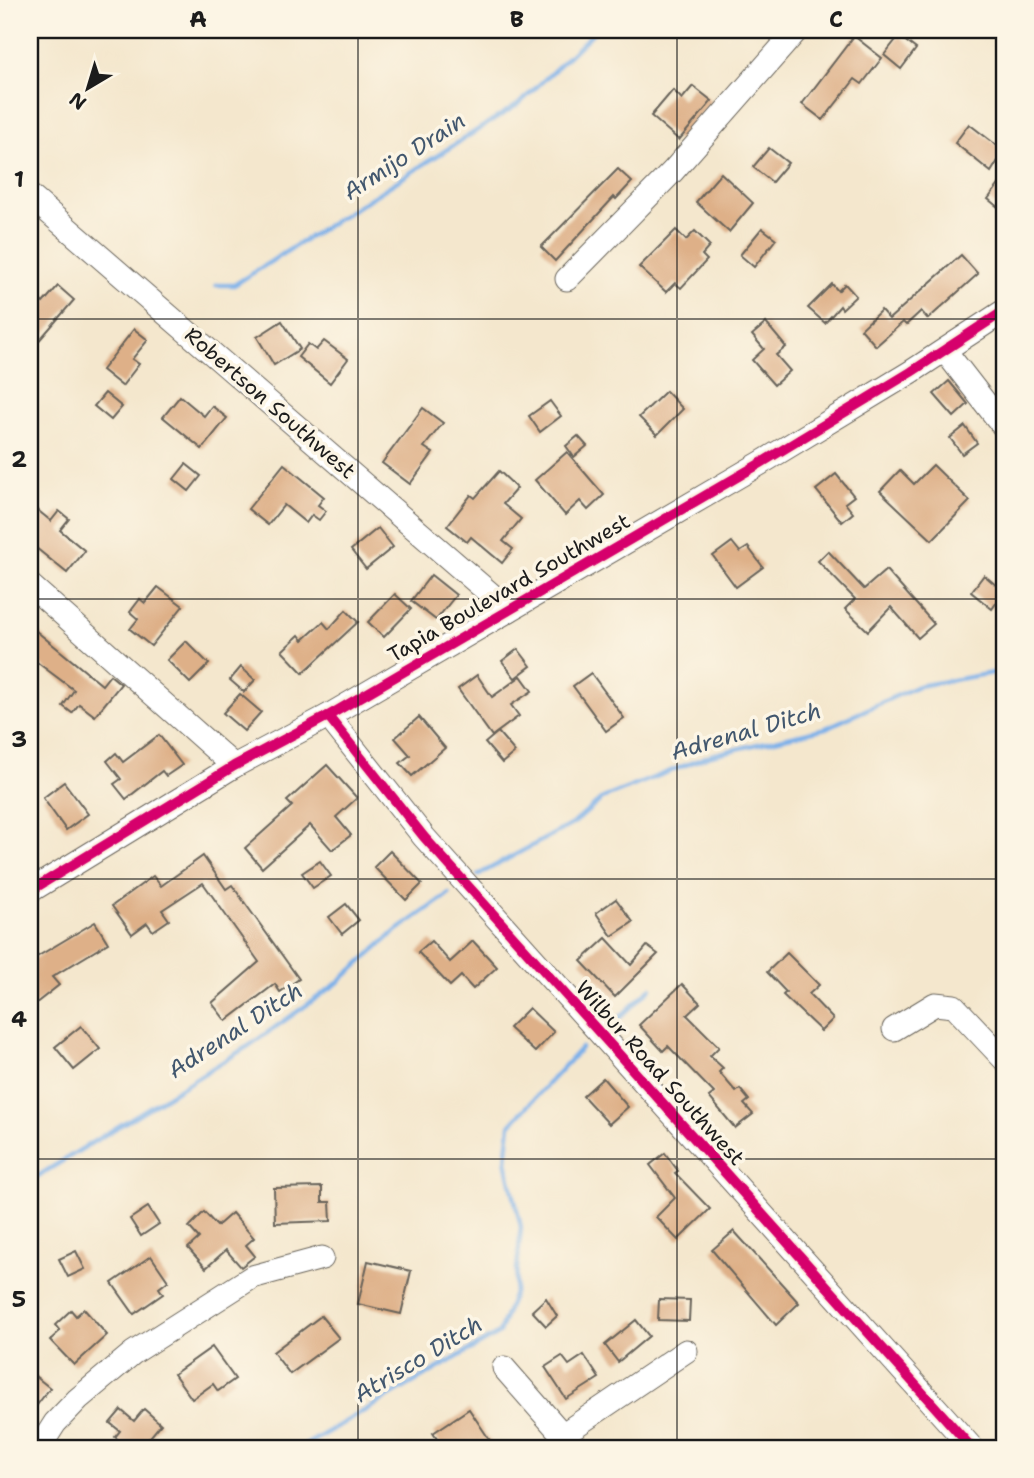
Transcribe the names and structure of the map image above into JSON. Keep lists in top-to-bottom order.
{
  "streets": {
    "street": ["Robertson Southwest", "Tapia Boulevard Southwest", "Wilbur Road Southwest"]
  },
  "crossings": [
    ["Robertson Southwest", "Tapia Boulevard Southwest"],
    ["Tapia Boulevard Southwest", "Wilbur Road Southwest"]
  ],
  "water": ["Armijo Drain", "Adrenal Ditch", "Atrisco Ditch"],
  "north": "bottom left",
  "grid": {
    "columns": ["A", "B", "C"],
    "rows": [
      "1",
      "2",
      "3",
      "4",
      "5"
    ]
  }
}
